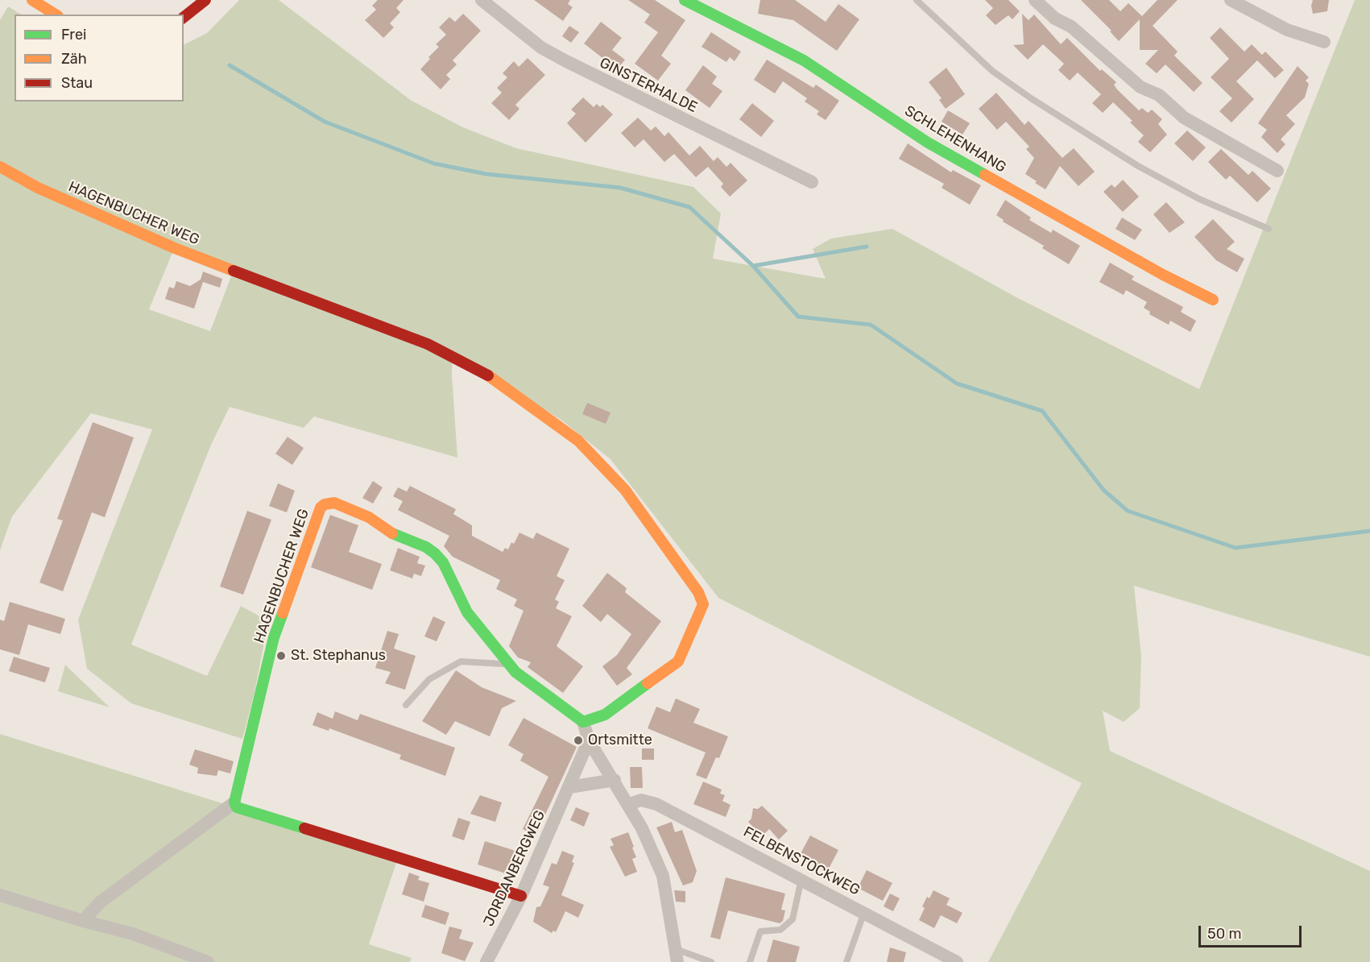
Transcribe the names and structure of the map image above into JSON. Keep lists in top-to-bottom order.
{
  "streets": {
    "street": [
      "GINSTERHALDE",
      "SCHLEHENHANG",
      "HAGENBUCHER WEG",
      "FELBENSTOCKWEG",
      "JORDANBERGWEG"
    ]
  },
  "places": ["St. Stephanus", "Ortsmitte"],
  "legend": ["Frei", "Zäh", "Stau"],
  "scale_bar": "50 m"
}
